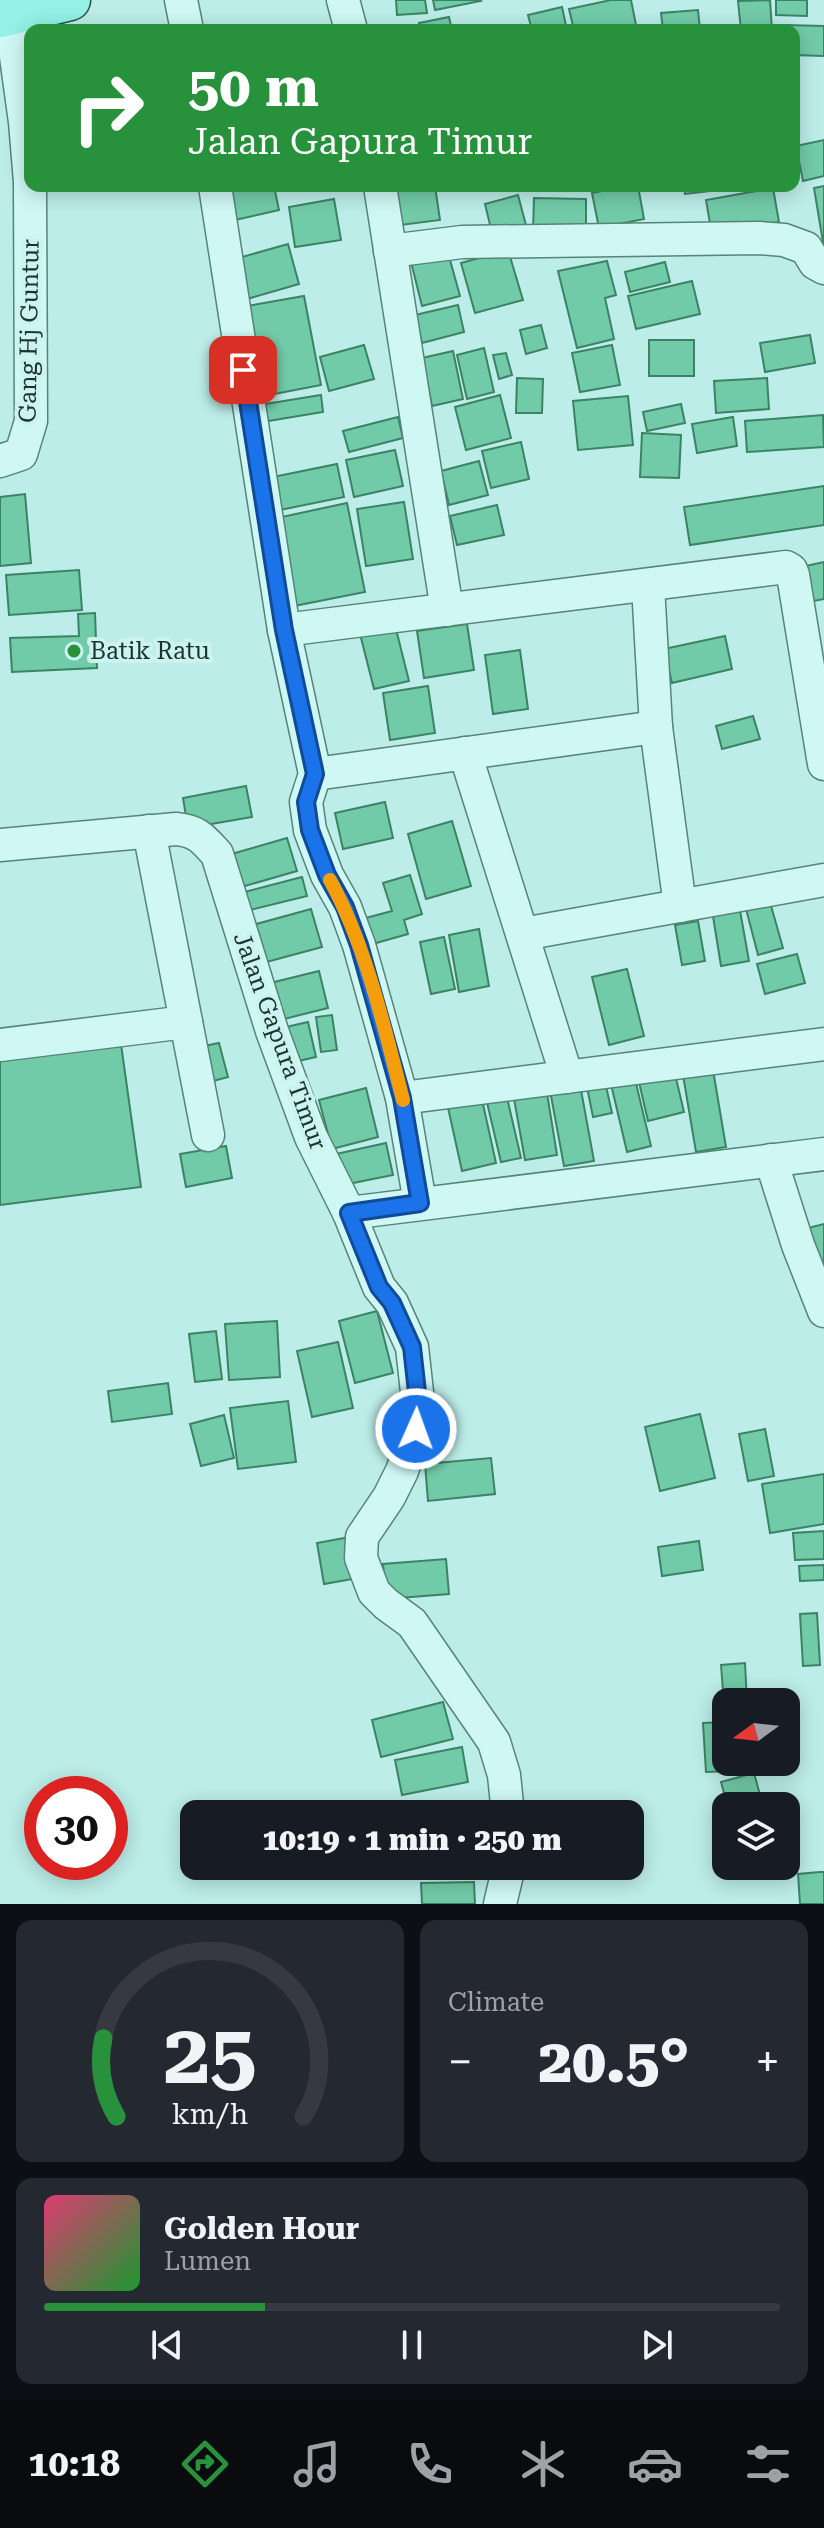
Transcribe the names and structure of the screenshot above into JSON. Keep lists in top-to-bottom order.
{
  "streets": {
    "street": ["Gang Hj Guntur", "Jalan Gapura Timur"]
  },
  "places": ["Batik Ratu"],
  "north": "left",
  "page": {
    "turn": ["50 m", "Jalan Gapura Timur"],
    "limit": "30",
    "trip": "10:19 · 1 min · 250 m",
    "tile": "Climate",
    "heat": ["−", "20.5°", "+"],
    "song": ["Golden Hour", "Lumen"],
    "tabs": "10:18",
    "gauge": ["25", "km/h"]
  }
}
